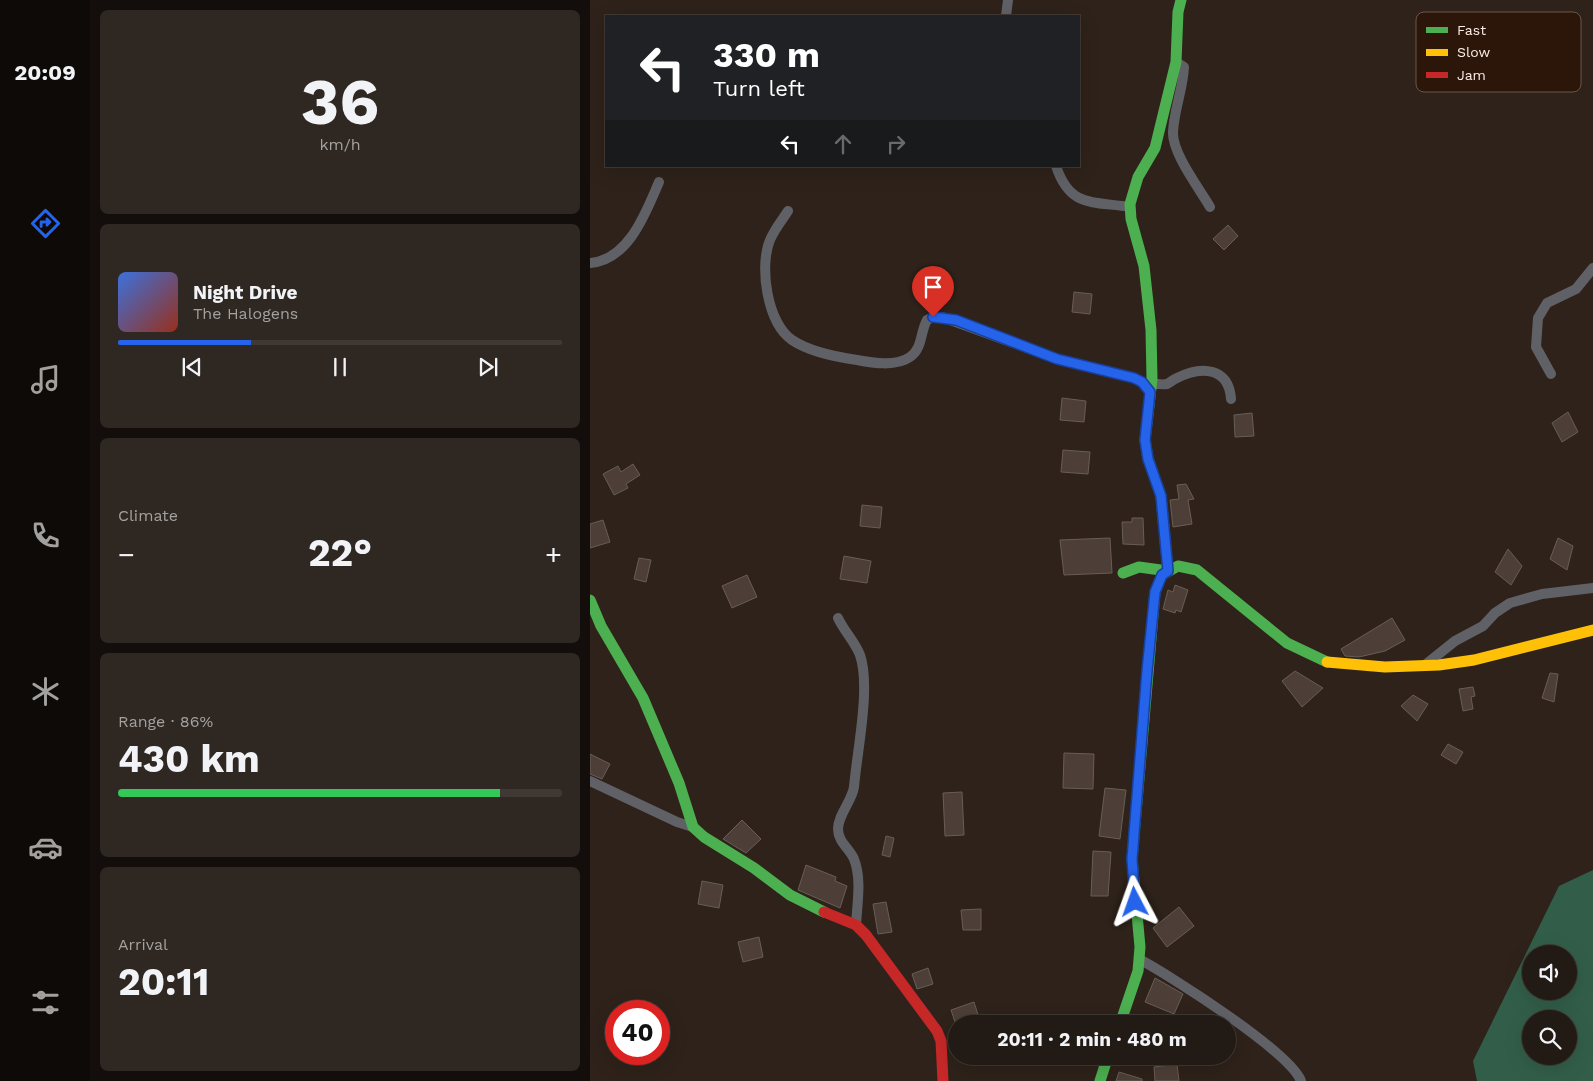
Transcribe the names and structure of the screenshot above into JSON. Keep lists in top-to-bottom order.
{
  "legend": ["Fast", "Slow", "Jam"],
  "page": {
    "tabs": "20:09",
    "tile": [
      ["36", "km/h"],
      "Climate",
      ["Range · 86%", "430 km"],
      ["Arrival", "20:11"]
    ],
    "turn": ["330 m", "Turn left"],
    "song": ["Night Drive", "The Halogens"],
    "heat": ["−", "22°", "+"],
    "limit": "40",
    "trip": "20:11 · 2 min · 480 m"
  }
}
